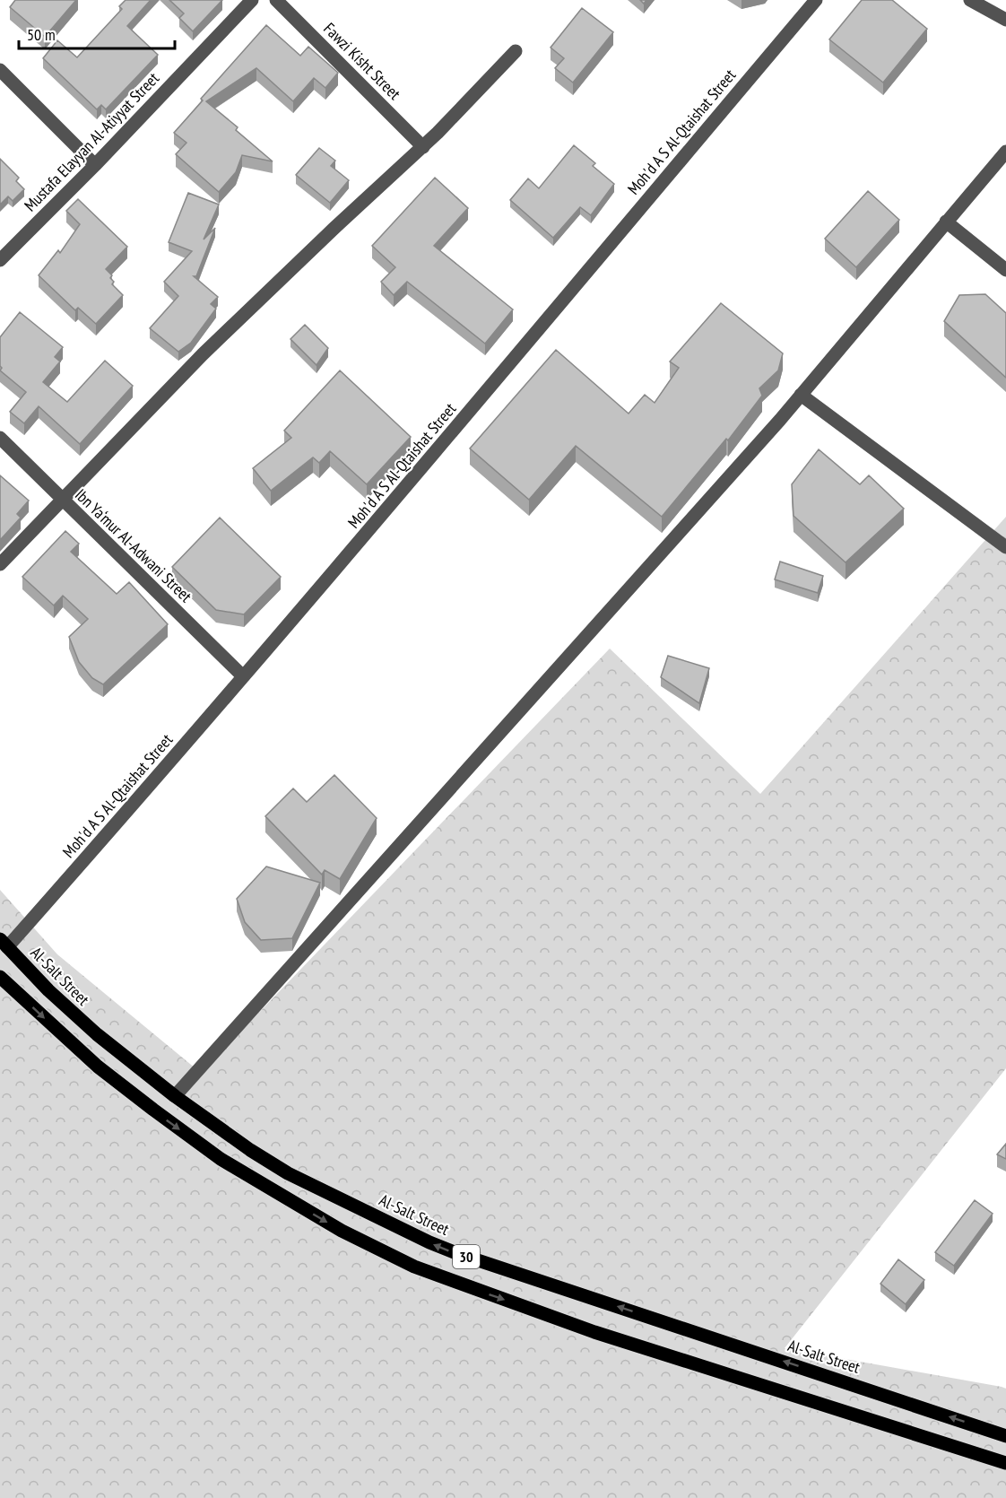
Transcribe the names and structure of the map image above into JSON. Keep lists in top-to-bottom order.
{
  "streets": {
    "main road": ["Al-Salt Street", "30"],
    "street": [
      "Fawzi Kisht Street",
      "Moh'd A S Al-Qtaishat Street",
      "Mustafa Elayyan Al-Atiyyat Street",
      "Ibn Ya‘mur Al-Adwani Street"
    ]
  },
  "crossings": [
    ["Moh'd A S Al-Qtaishat Street", "Ibn Ya‘mur Al-Adwani Street"],
    ["Moh'd A S Al-Qtaishat Street", "Al-Salt Street"]
  ],
  "scale_bar": "50 m"
}
